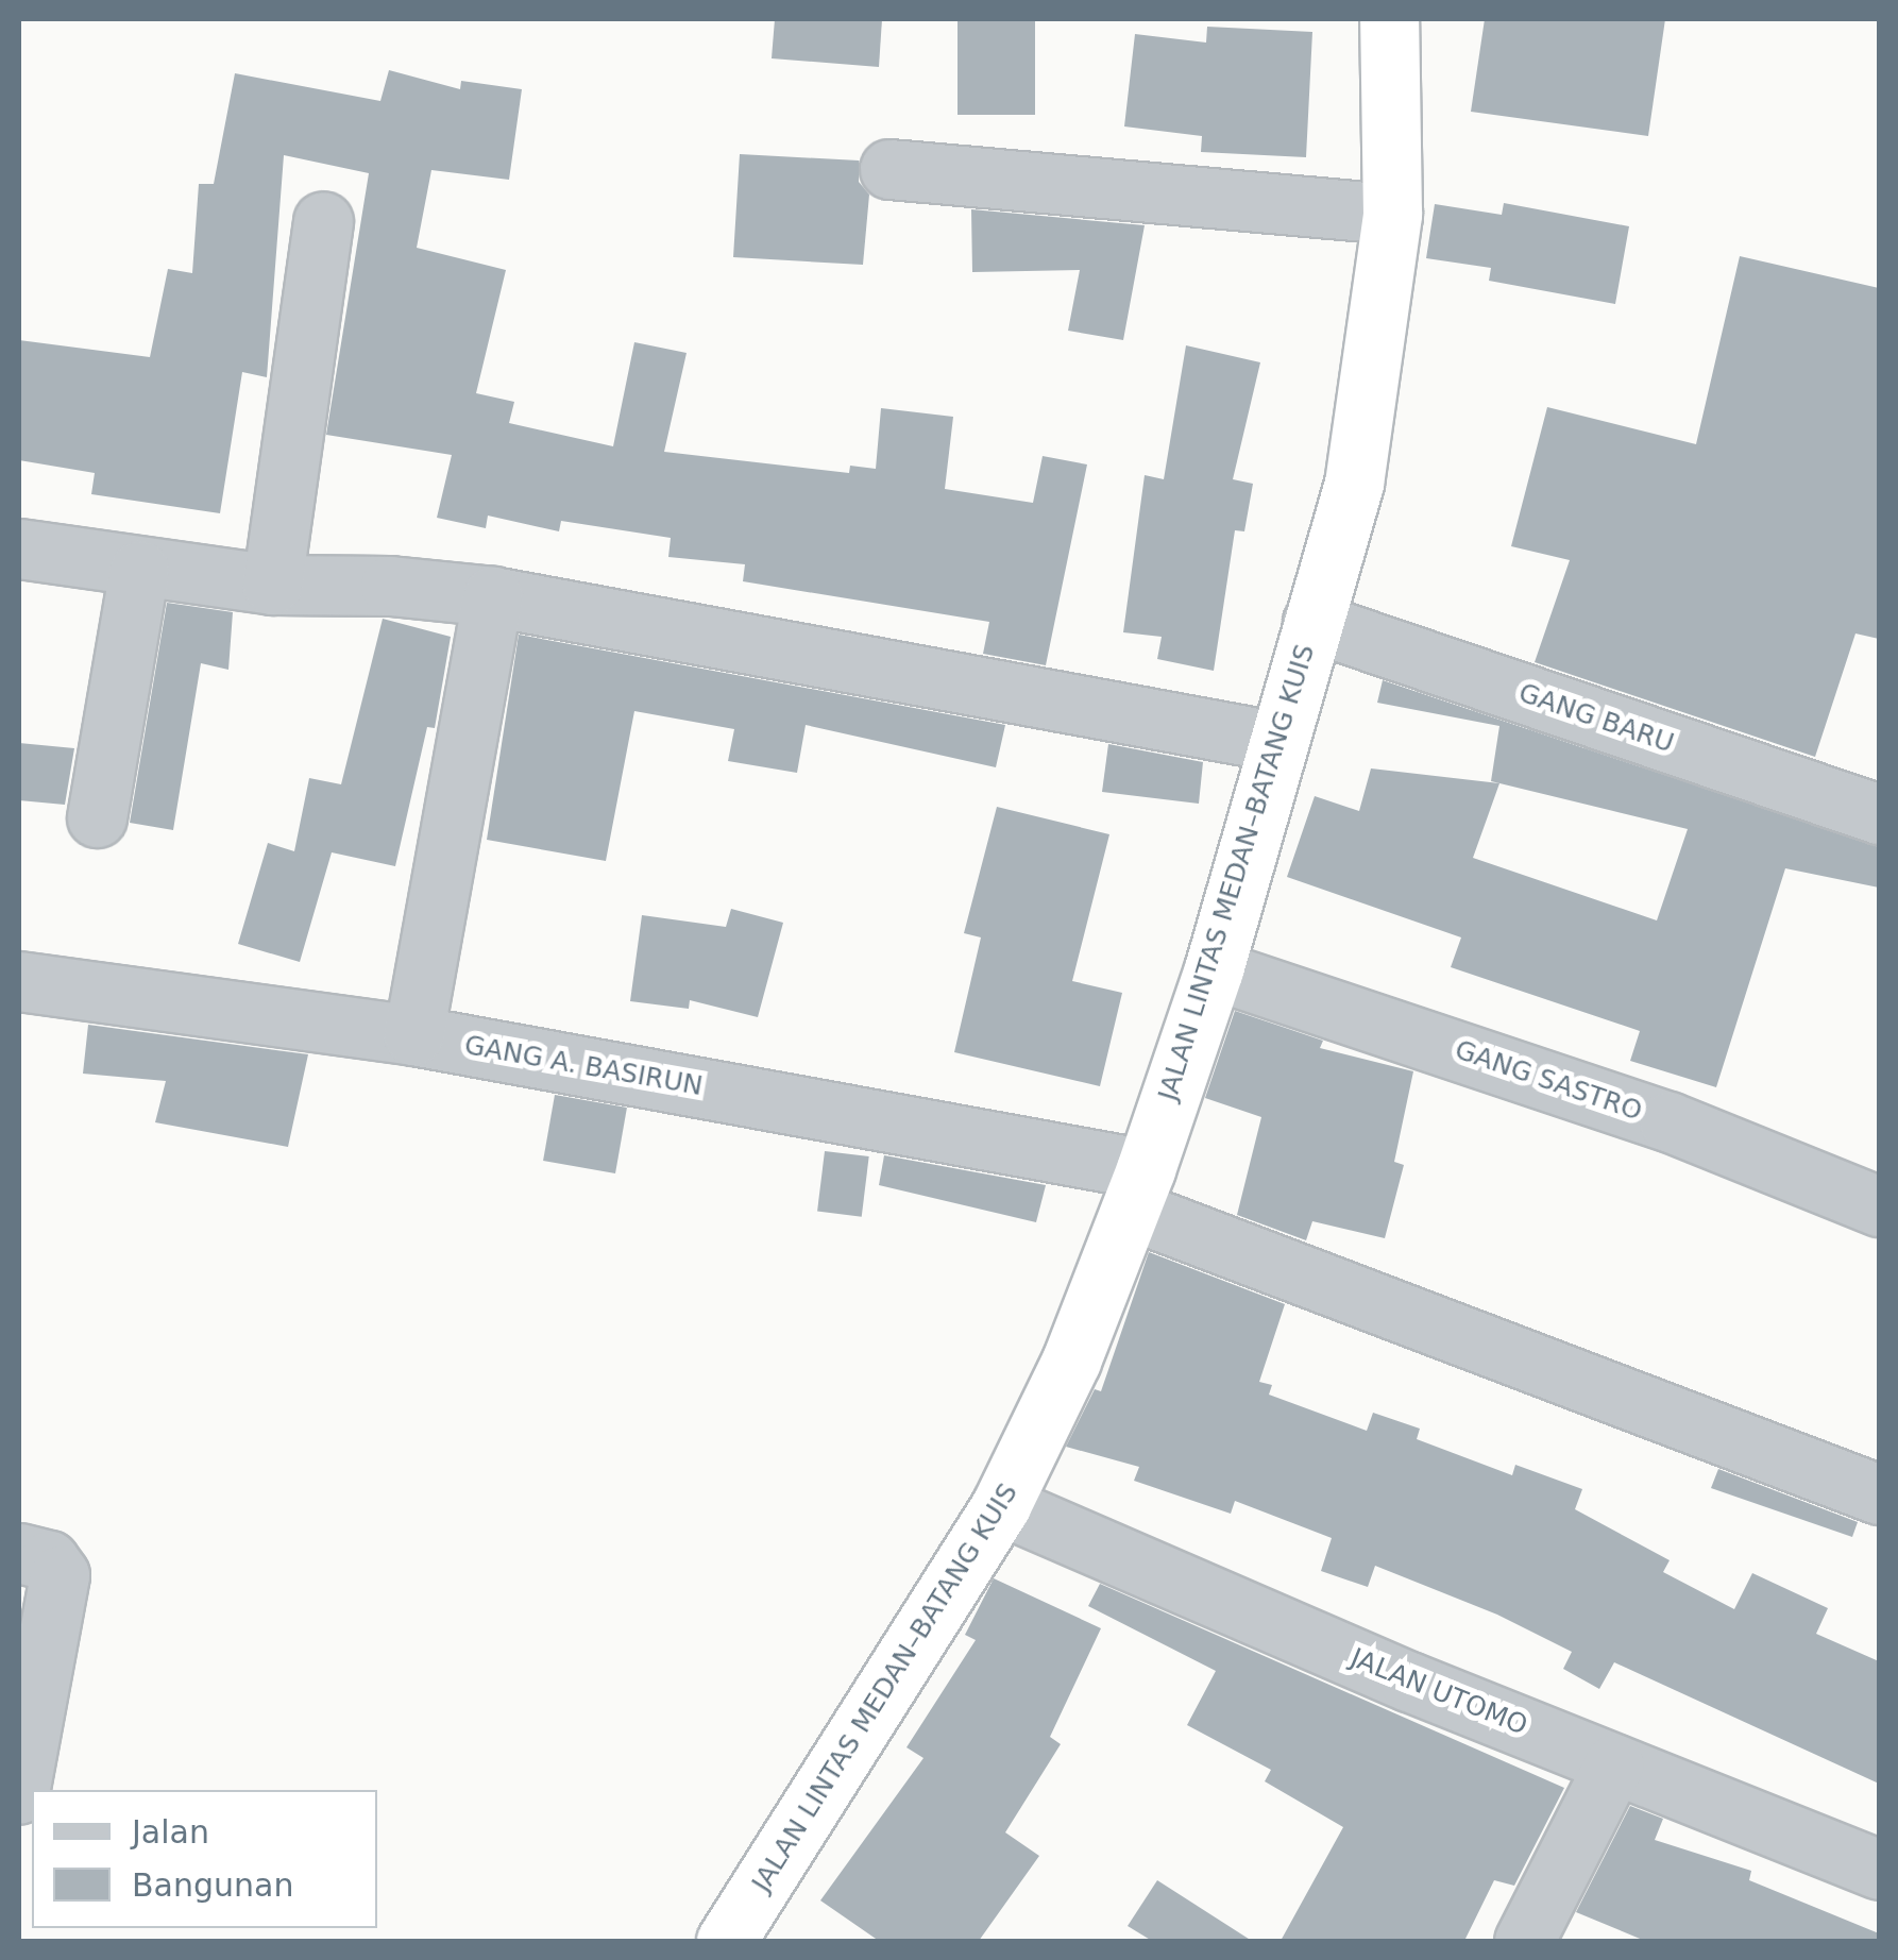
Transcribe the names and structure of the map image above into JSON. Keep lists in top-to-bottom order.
{
  "streets": {
    "highway": ["JALAN LINTAS MEDAN–BATANG KUIS"],
    "street": [
      "GANG BARU",
      "GANG A. BASIRUN",
      "GANG SASTRO",
      "JALAN UTOMO"
    ]
  },
  "crossings": [
    ["GANG BARU", "JALAN LINTAS MEDAN–BATANG KUIS"],
    ["JALAN LINTAS MEDAN–BATANG KUIS", "GANG A. BASIRUN"],
    ["JALAN LINTAS MEDAN–BATANG KUIS", "GANG SASTRO"],
    ["JALAN LINTAS MEDAN–BATANG KUIS", "JALAN UTOMO"]
  ],
  "legend": ["Jalan", "Bangunan"]
}
